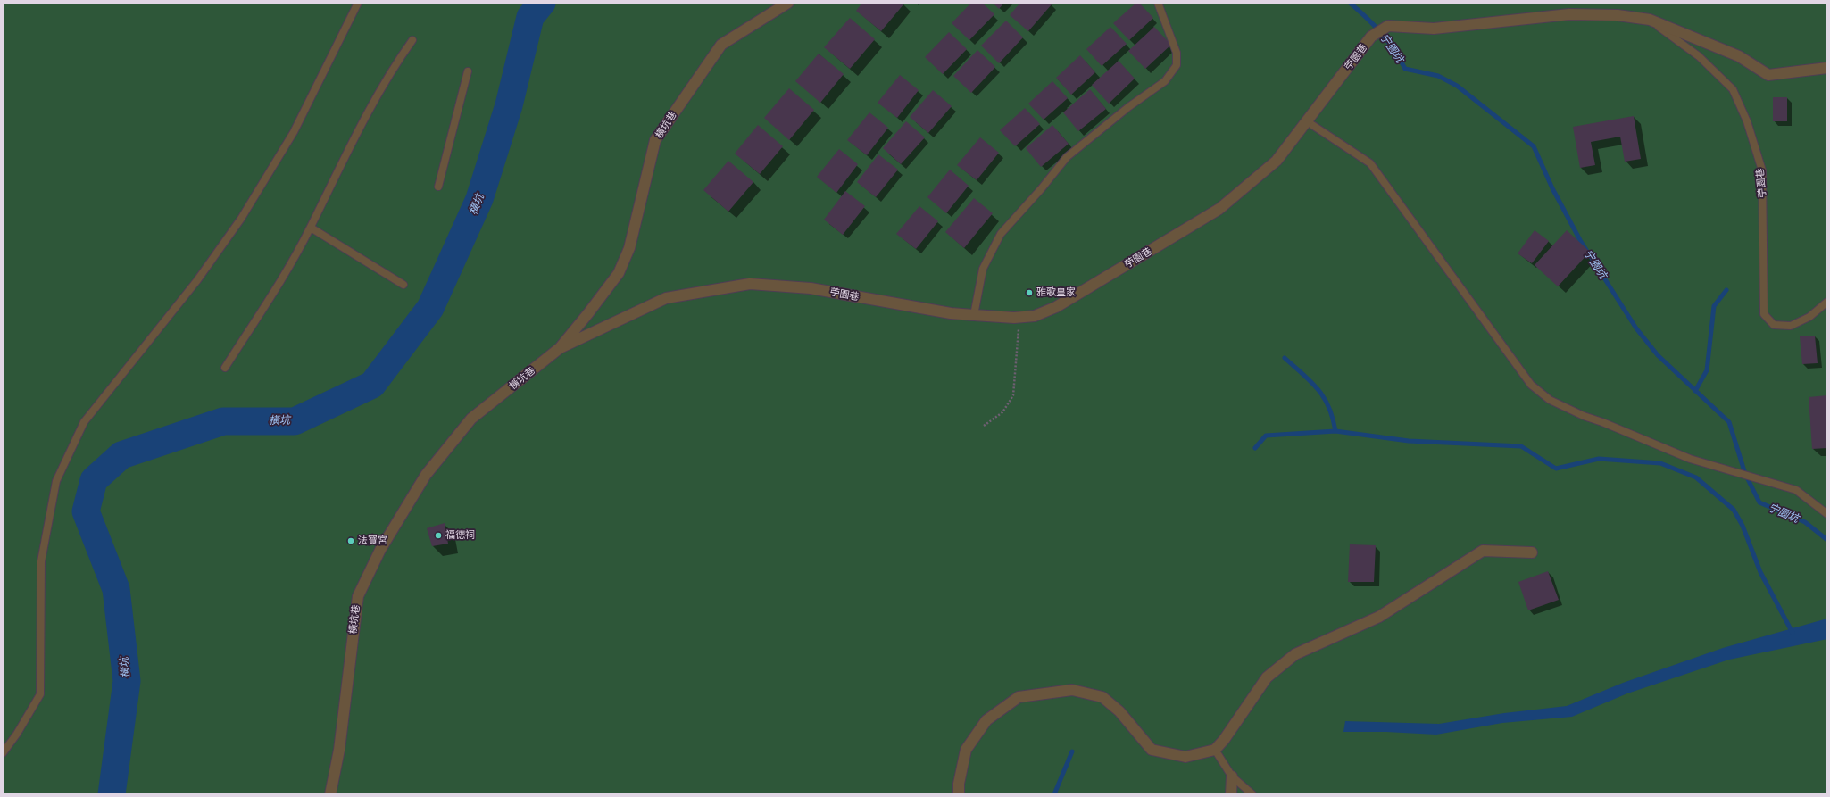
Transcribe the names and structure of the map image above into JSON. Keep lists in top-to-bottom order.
{
  "streets": {
    "street": ["苧園巷", "橫坑巷"]
  },
  "crossings": [
    ["苧園巷", "橫坑巷"]
  ],
  "water": ["宁園坑", "橫坑"],
  "places": ["雅歌皇家", "福德祠", "法寶宮"]
}
